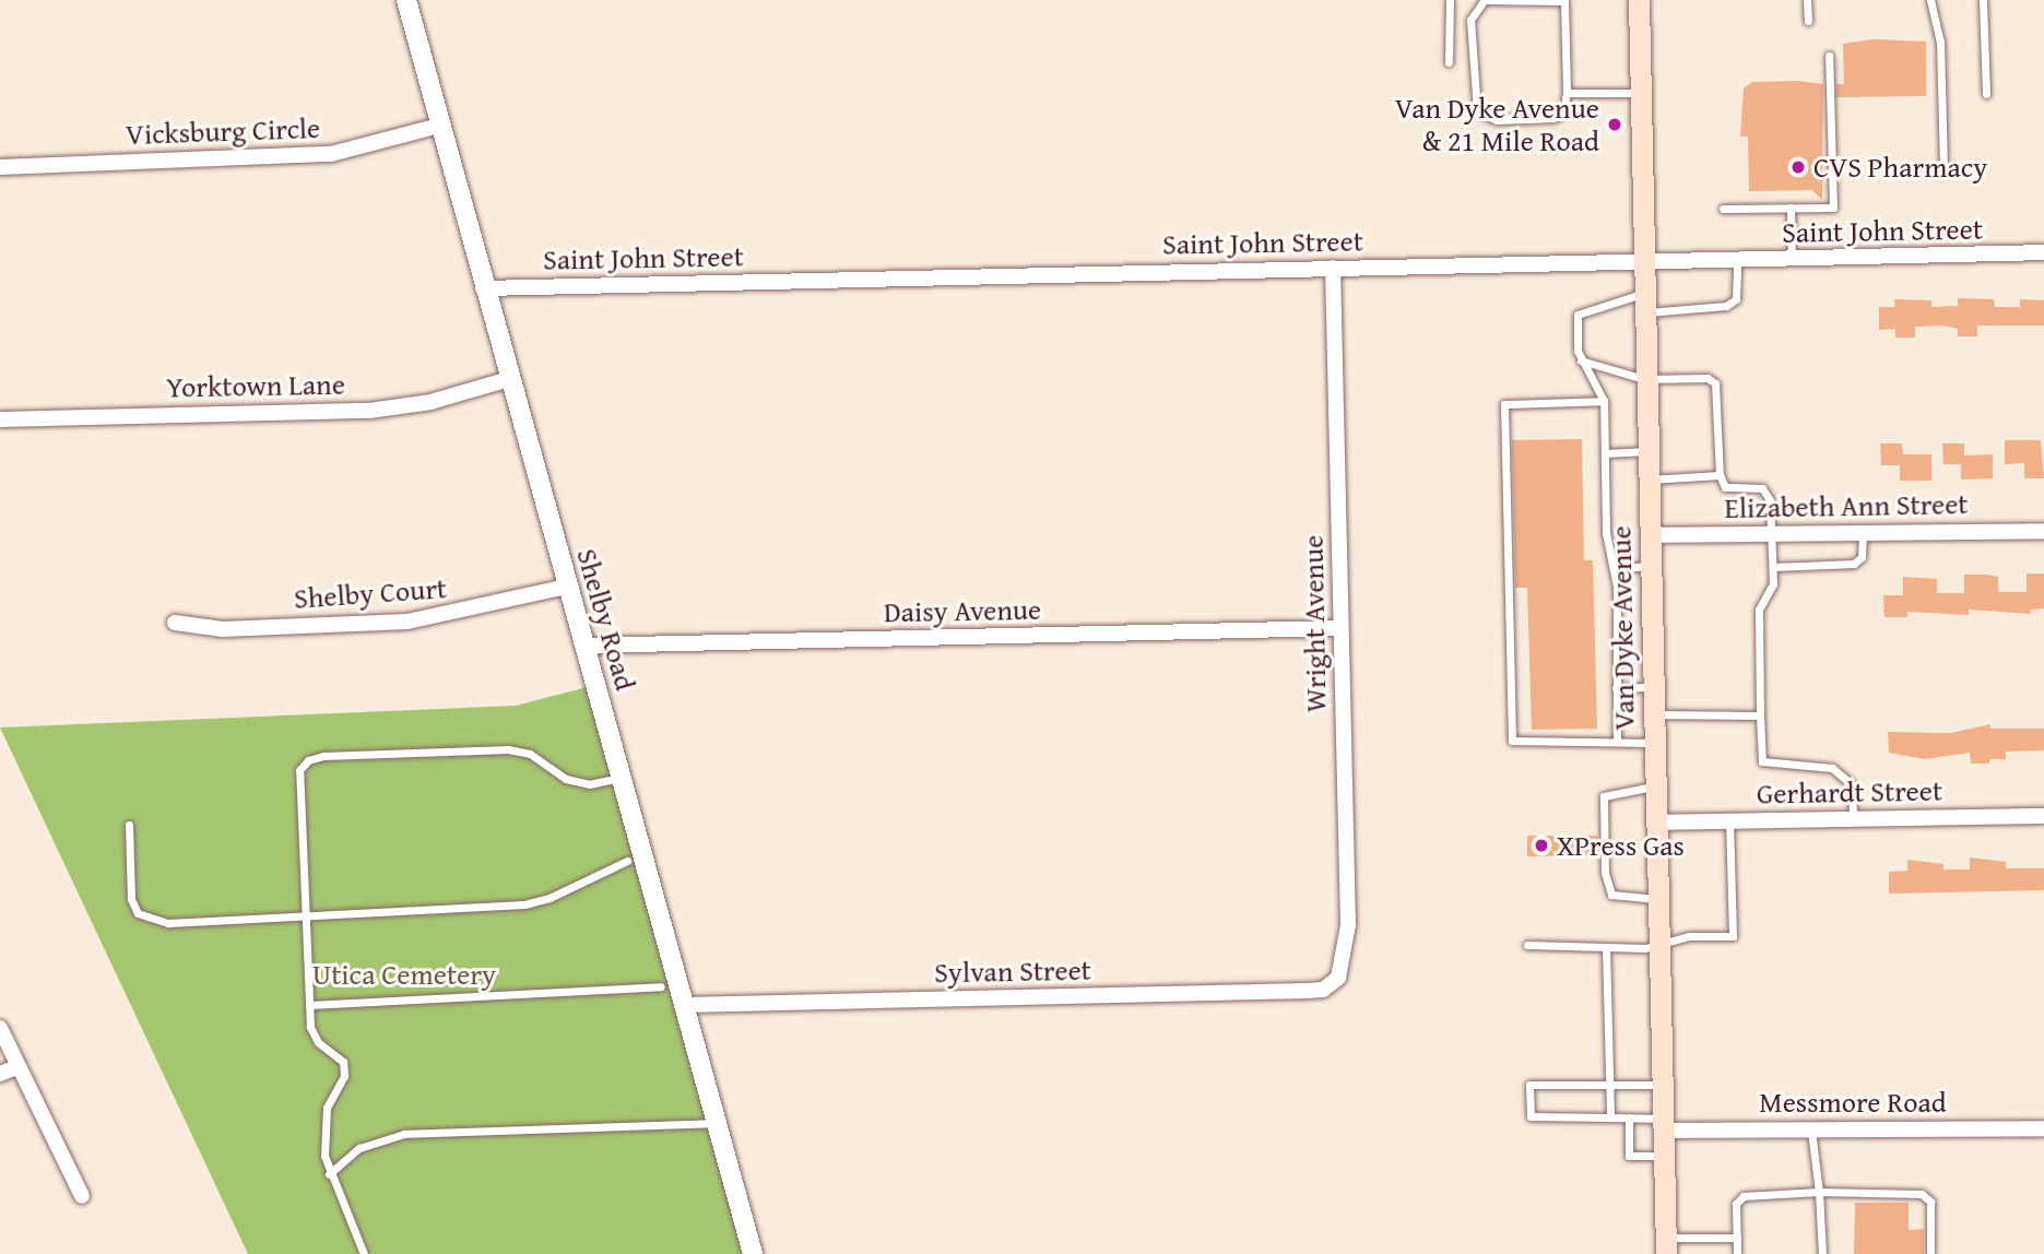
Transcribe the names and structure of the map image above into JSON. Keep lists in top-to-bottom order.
{
  "streets": {
    "main road": ["Van Dyke Avenue"],
    "street": [
      "Vicksburg Circle",
      "Saint John Street",
      "Yorktown Lane",
      "Elizabeth Ann Street",
      "Shelby Court",
      "Daisy Avenue",
      "Shelby Road",
      "Wright Avenue",
      "Gerhardt Street",
      "Sylvan Street",
      "Messmore Road"
    ]
  },
  "crossings": [
    ["Vicksburg Circle", "Shelby Road"],
    ["Saint John Street", "Shelby Road"],
    ["Saint John Street", "Wright Avenue"],
    ["Saint John Street", "Van Dyke Avenue"],
    ["Yorktown Lane", "Shelby Road"],
    ["Elizabeth Ann Street", "Van Dyke Avenue"],
    ["Shelby Court", "Shelby Road"],
    ["Daisy Avenue", "Shelby Road"],
    ["Daisy Avenue", "Wright Avenue"],
    ["Shelby Road", "Sylvan Street"],
    ["Wright Avenue", "Sylvan Street"],
    ["Van Dyke Avenue", "Gerhardt Street"],
    ["Van Dyke Avenue", "Messmore Road"]
  ],
  "parks": ["Utica Cemetery"],
  "places": ["Van Dyke Avenue & 21 Mile Road", "CVS Pharmacy", "XPress Gas"]
}
